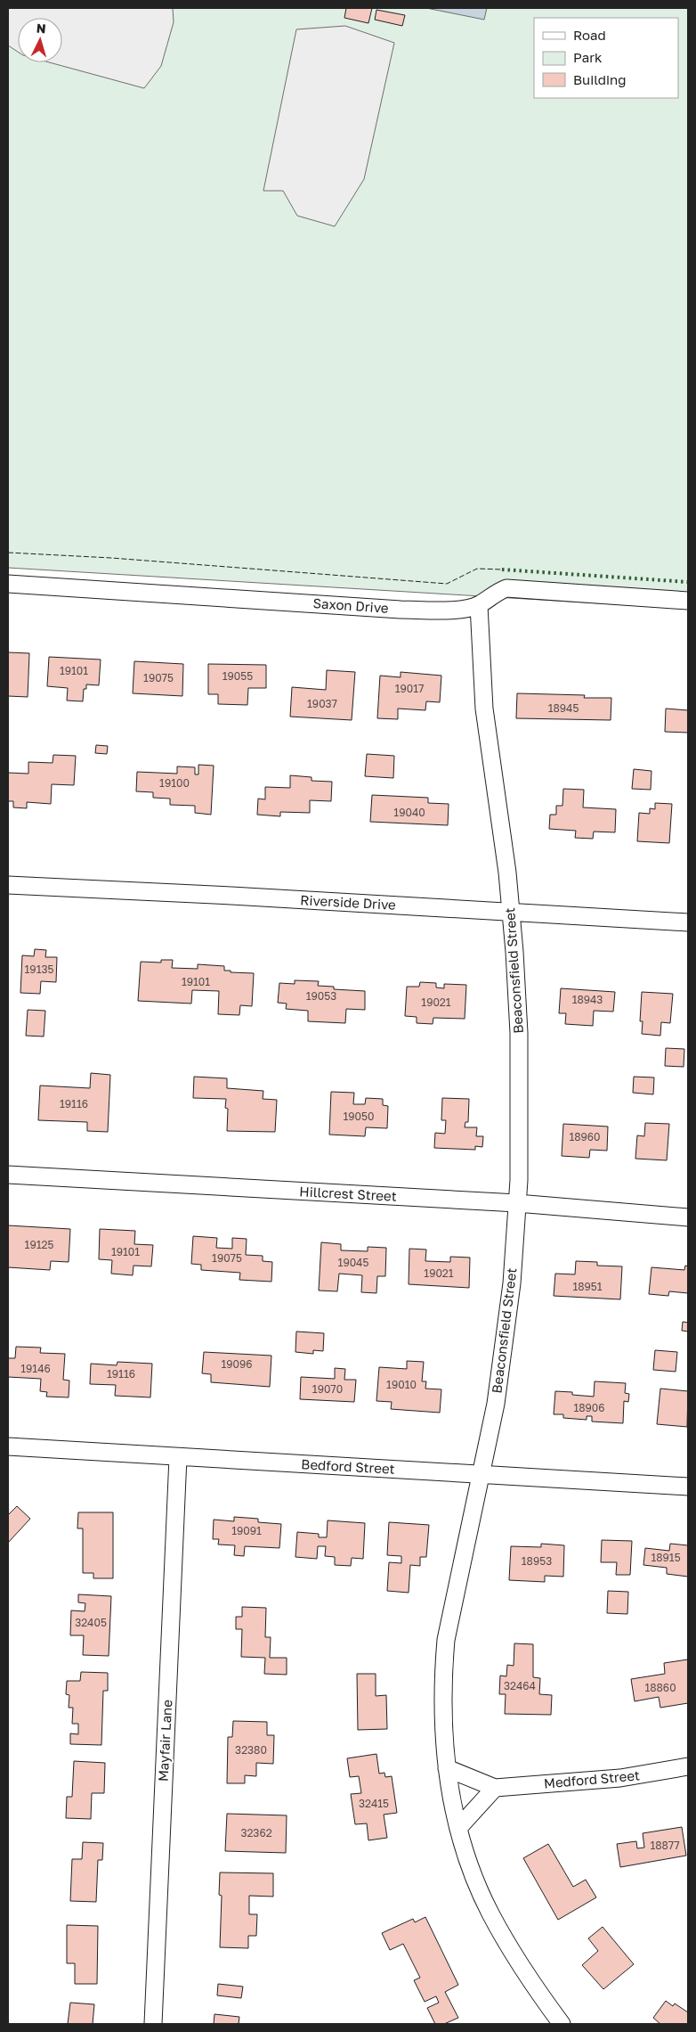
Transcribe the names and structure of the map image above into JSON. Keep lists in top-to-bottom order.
{
  "streets": {
    "street": [
      "Saxon Drive",
      "Riverside Drive",
      "Beaconsfield Street",
      "Hillcrest Street",
      "Bedford Street",
      "Mayfair Lane",
      "Medford Street"
    ]
  },
  "crossings": [
    ["Saxon Drive", "Beaconsfield Street"],
    ["Riverside Drive", "Beaconsfield Street"],
    ["Beaconsfield Street", "Hillcrest Street"],
    ["Beaconsfield Street", "Bedford Street"],
    ["Beaconsfield Street", "Medford Street"],
    ["Bedford Street", "Mayfair Lane"]
  ],
  "house_numbers": [
    "19101",
    "19055",
    "19075",
    "19017",
    "19037",
    "18945",
    "19100",
    "19040",
    "19135",
    "19101",
    "19053",
    "18943",
    "19021",
    "19116",
    "19050",
    "18960",
    "19125",
    "19101",
    "19075",
    "19045",
    "19021",
    "18951",
    "19096",
    "19146",
    "19116",
    "19010",
    "19070",
    "18906",
    "19091",
    "18915",
    "18953",
    "32405",
    "32464",
    "18860",
    "32380",
    "32415",
    "32362",
    "18877"
  ],
  "legend": ["Road", "Park", "Building"],
  "north": "top"
}
